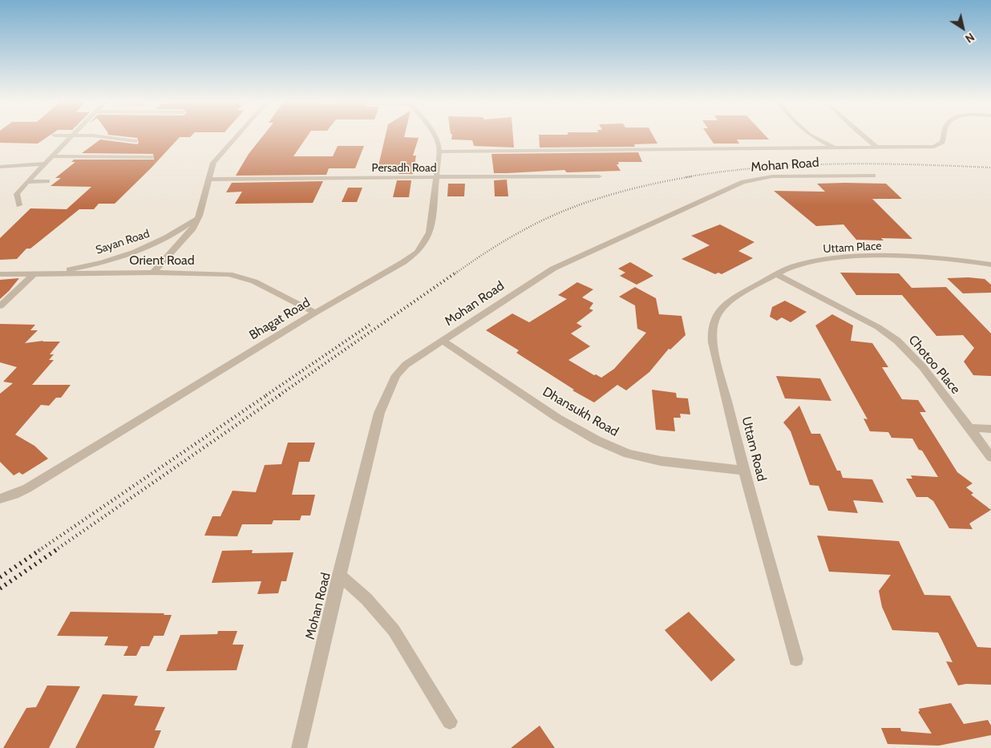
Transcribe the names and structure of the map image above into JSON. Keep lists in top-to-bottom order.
{
  "streets": {
    "street": [
      "Mohan Road",
      "Persadh Road",
      "Sayan Road",
      "Uttam Place",
      "Orient Road",
      "Bhagat Road",
      "Chotoo Place",
      "Dhansukh Road",
      "Uttam Road"
    ]
  },
  "crossings": [
    ["Mohan Road", "Dhansukh Road"],
    ["Persadh Road", "Bhagat Road"],
    ["Sayan Road", "Orient Road"],
    ["Uttam Place", "Chotoo Place"],
    ["Uttam Place", "Uttam Road"],
    ["Orient Road", "Bhagat Road"],
    ["Chotoo Place", "Uttam Road"],
    ["Dhansukh Road", "Uttam Road"]
  ],
  "north": "bottom right"
}
